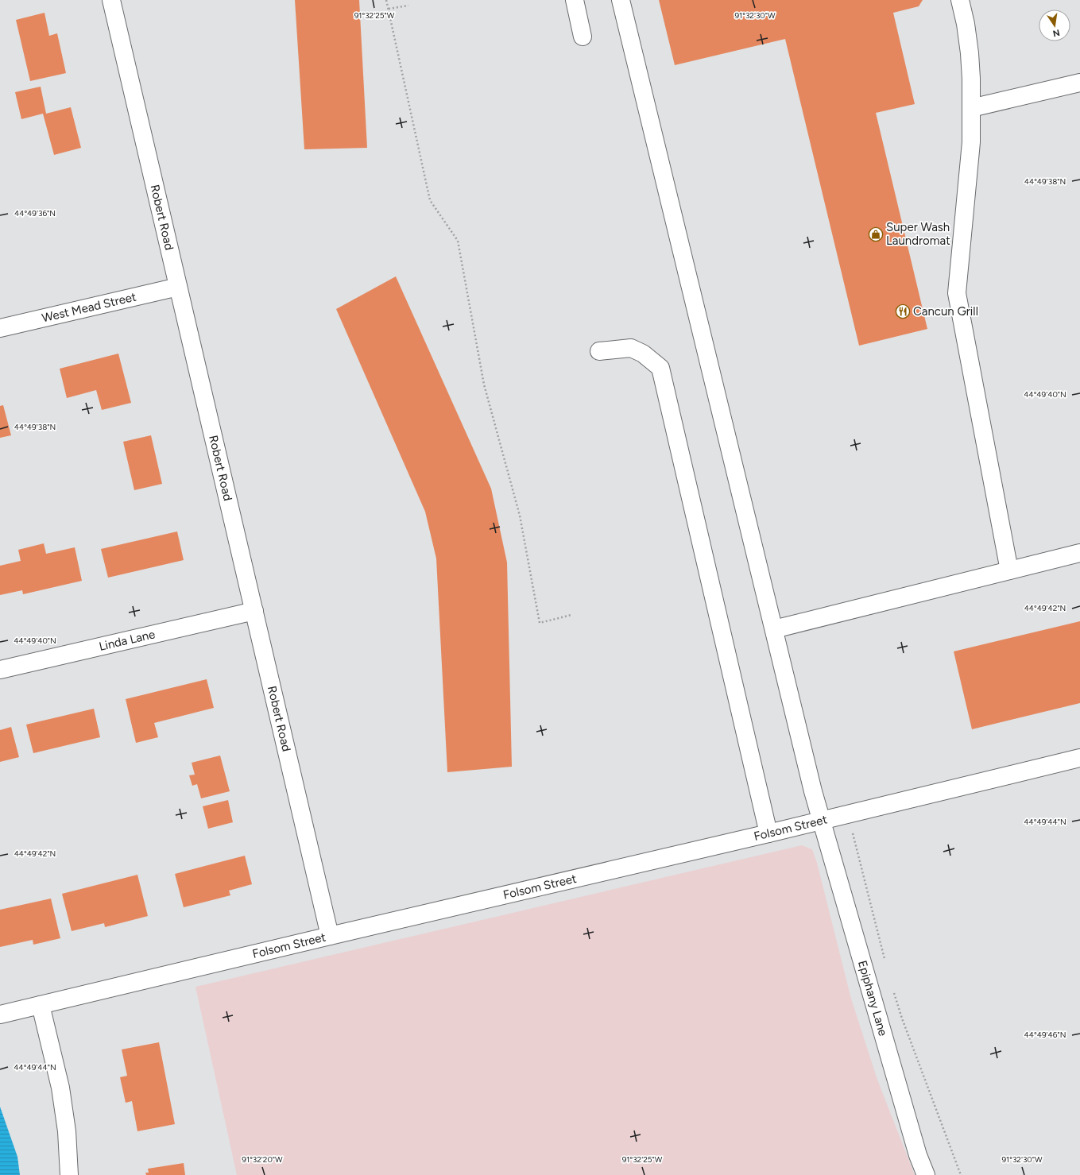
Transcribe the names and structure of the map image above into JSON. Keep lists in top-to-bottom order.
{
  "streets": {
    "street": [
      "Robert Road",
      "West Mead Street",
      "Linda Lane",
      "Folsom Street",
      "Epiphany Lane"
    ]
  },
  "crossings": [
    ["Robert Road", "West Mead Street"],
    ["Robert Road", "Linda Lane"],
    ["Robert Road", "Folsom Street"],
    ["Folsom Street", "Epiphany Lane"]
  ],
  "places": {
    "shop": ["Super Wash Laundromat"],
    "restaurant": ["Cancun Grill"]
  },
  "north": "bottom",
  "coordinates": [
    "91°32'25\"W",
    "91°32'30\"W",
    "44°49'38\"N",
    "44°49'36\"N",
    "44°49'40\"N",
    "44°49'42\"N",
    "44°49'44\"N",
    "44°49'46\"N",
    "91°32'20\"W"
  ]
}
